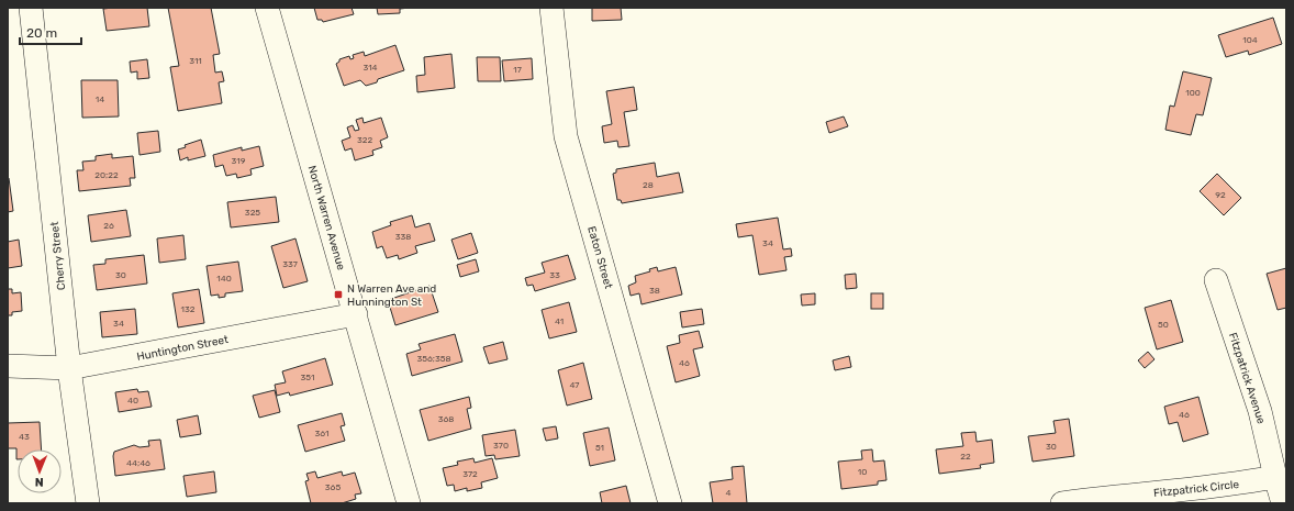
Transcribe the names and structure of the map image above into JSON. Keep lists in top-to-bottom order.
{
  "streets": {
    "street": [
      "North Warren Avenue",
      "Cherry Street",
      "Eaton Street",
      "Huntington Street",
      "Fitzpatrick Avenue",
      "Fitzpatrick Circle"
    ]
  },
  "crossings": [
    ["North Warren Avenue", "Huntington Street"],
    ["Cherry Street", "Huntington Street"],
    ["Fitzpatrick Avenue", "Fitzpatrick Circle"]
  ],
  "places": {
    "transit": ["N Warren Ave and Hunnington St"]
  },
  "house_numbers": [
    "104",
    "311",
    "314",
    "17",
    "100",
    "14",
    "322",
    "319",
    "20;22",
    "28",
    "92",
    "325",
    "26",
    "338",
    "34",
    "337",
    "30",
    "33",
    "140",
    "38",
    "132",
    "41",
    "34",
    "50",
    "356;358",
    "46",
    "351",
    "47",
    "40",
    "46",
    "368",
    "361",
    "43",
    "370",
    "30",
    "51",
    "22",
    "44;46",
    "10",
    "372",
    "365",
    "4"
  ],
  "scale_bar": "20 m",
  "north": "bottom"
}
